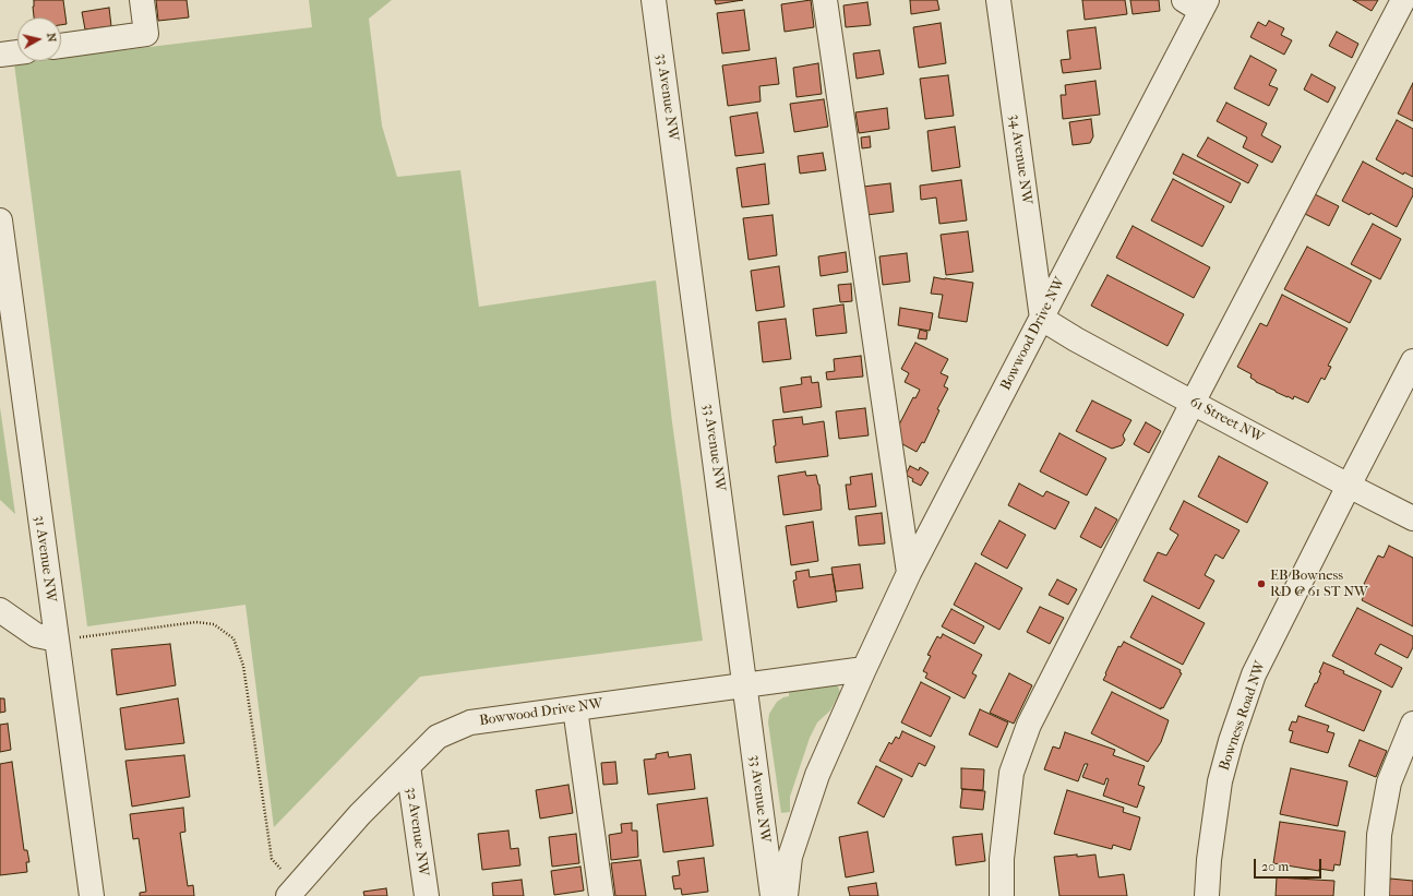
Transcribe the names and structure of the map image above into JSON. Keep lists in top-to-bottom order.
{
  "streets": {
    "street": [
      "33 Avenue NW",
      "34 Avenue NW",
      "Bowwood Drive NW",
      "61 Street NW",
      "31 Avenue NW",
      "Bowness Road NW",
      "32 Avenue NW"
    ]
  },
  "crossings": [
    ["33 Avenue NW", "Bowwood Drive NW"],
    ["34 Avenue NW", "Bowwood Drive NW"],
    ["34 Avenue NW", "61 Street NW"],
    ["Bowwood Drive NW", "61 Street NW"],
    ["Bowwood Drive NW", "32 Avenue NW"],
    ["61 Street NW", "Bowness Road NW"]
  ],
  "places": ["EB Bowness RD @ 61 ST NW"],
  "scale_bar": "20 m",
  "north": "right"
}
